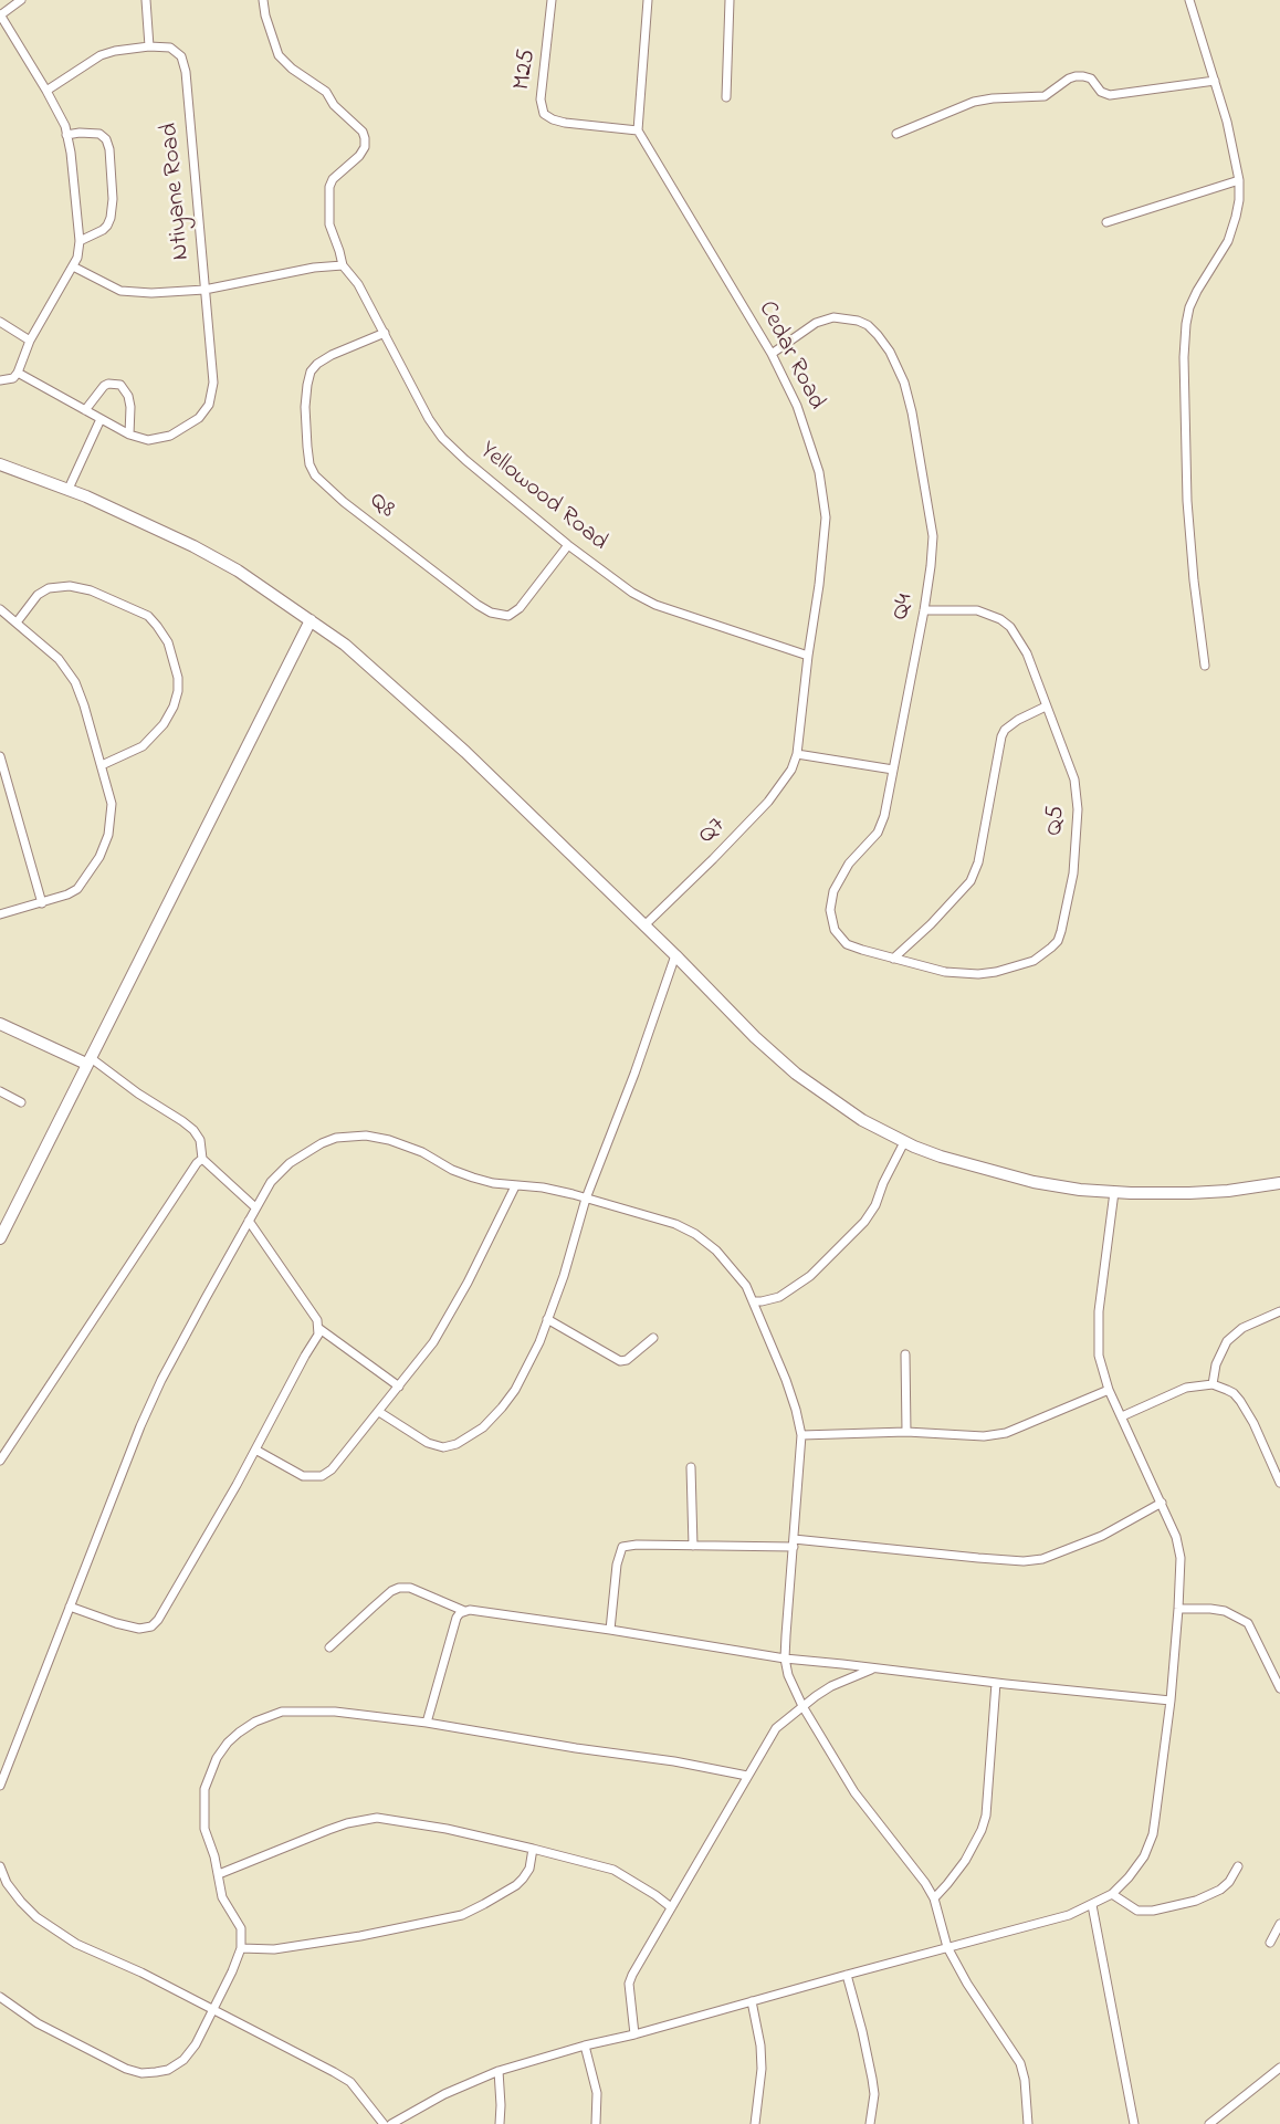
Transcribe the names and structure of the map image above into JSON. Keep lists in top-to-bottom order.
{
  "streets": {
    "street": [
      "M25",
      "Ntiyane Road",
      "Cedar Road",
      "Yellowood Road",
      "Q8",
      "Q4",
      "Q5",
      "Q7"
    ]
  },
  "crossings": [
    ["M25", "Cedar Road"],
    ["Cedar Road", "Yellowood Road"],
    ["Cedar Road", "Q4"],
    ["Cedar Road", "Q7"],
    ["Yellowood Road", "Q8"],
    ["Q4", "Q5"]
  ]
}
